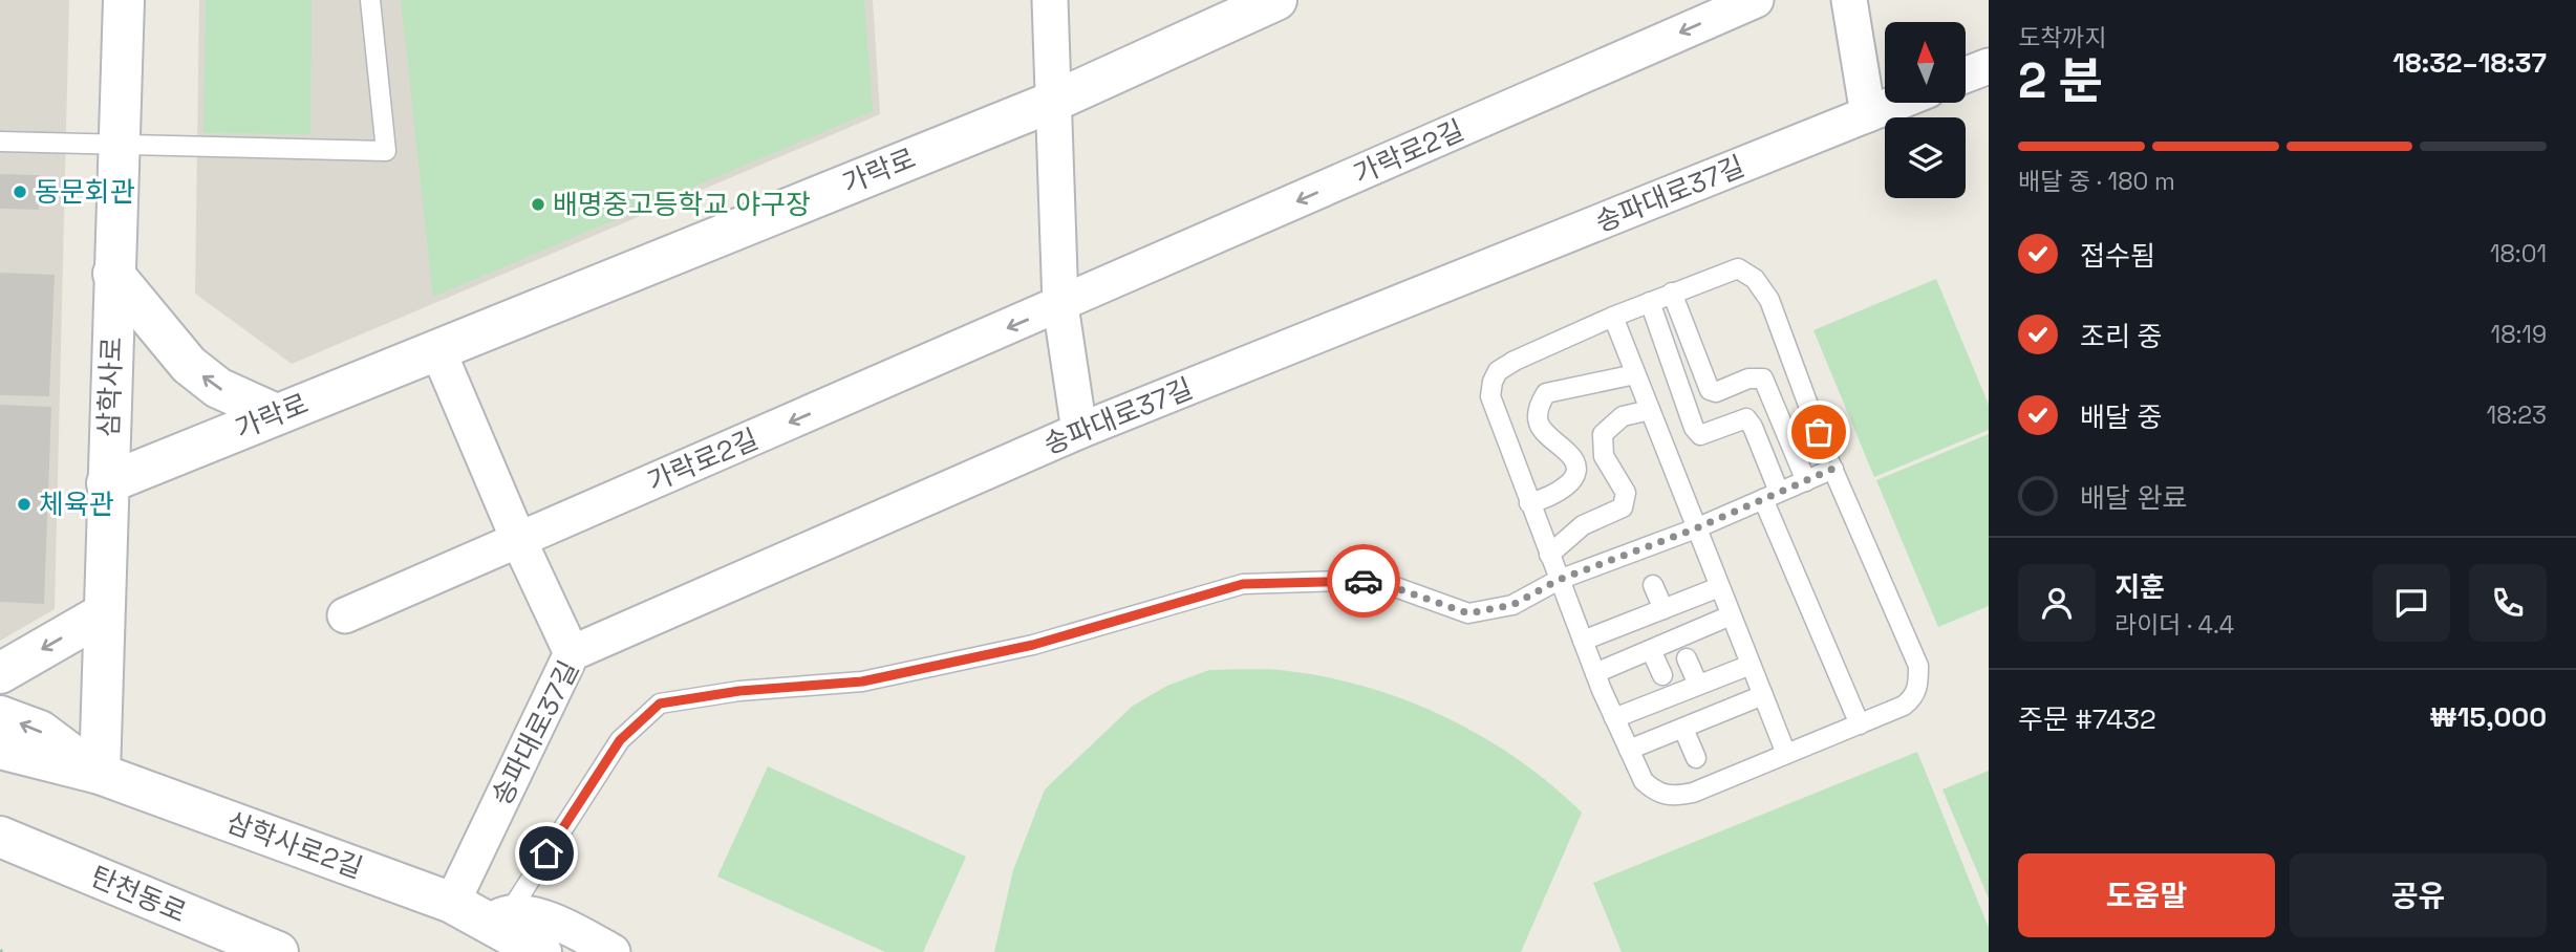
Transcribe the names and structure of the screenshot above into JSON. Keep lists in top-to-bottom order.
{
  "streets": {
    "street": [
      "가락로2길",
      "가락로",
      "송파대로37길",
      "삼학사로",
      "삼학사로2길",
      "탄천동로"
    ]
  },
  "crossings": [
    ["가락로", "삼학사로"],
    ["송파대로37길", "삼학사로2길"],
    ["삼학사로", "삼학사로2길"]
  ],
  "one_way": ["가락로2길"],
  "places": ["동문회관", "배명중고등학교 야구장", "체육관"],
  "north": "top",
  "page": {
    "heading": ["2 분", "도착까지", "18:32–18:37"],
    "panel": [
      "지훈",
      "라이더 · 4.4",
      "주문 #7432",
      "₩15,000"
    ],
    "bar": "배달 중 · 180 m",
    "list": [
      ["접수됨", "18:01"],
      ["조리 중", "18:19"],
      ["배달 중", "18:23"],
      "배달 완료"
    ],
    "buttons": ["도움말", "공유"]
  }
}
